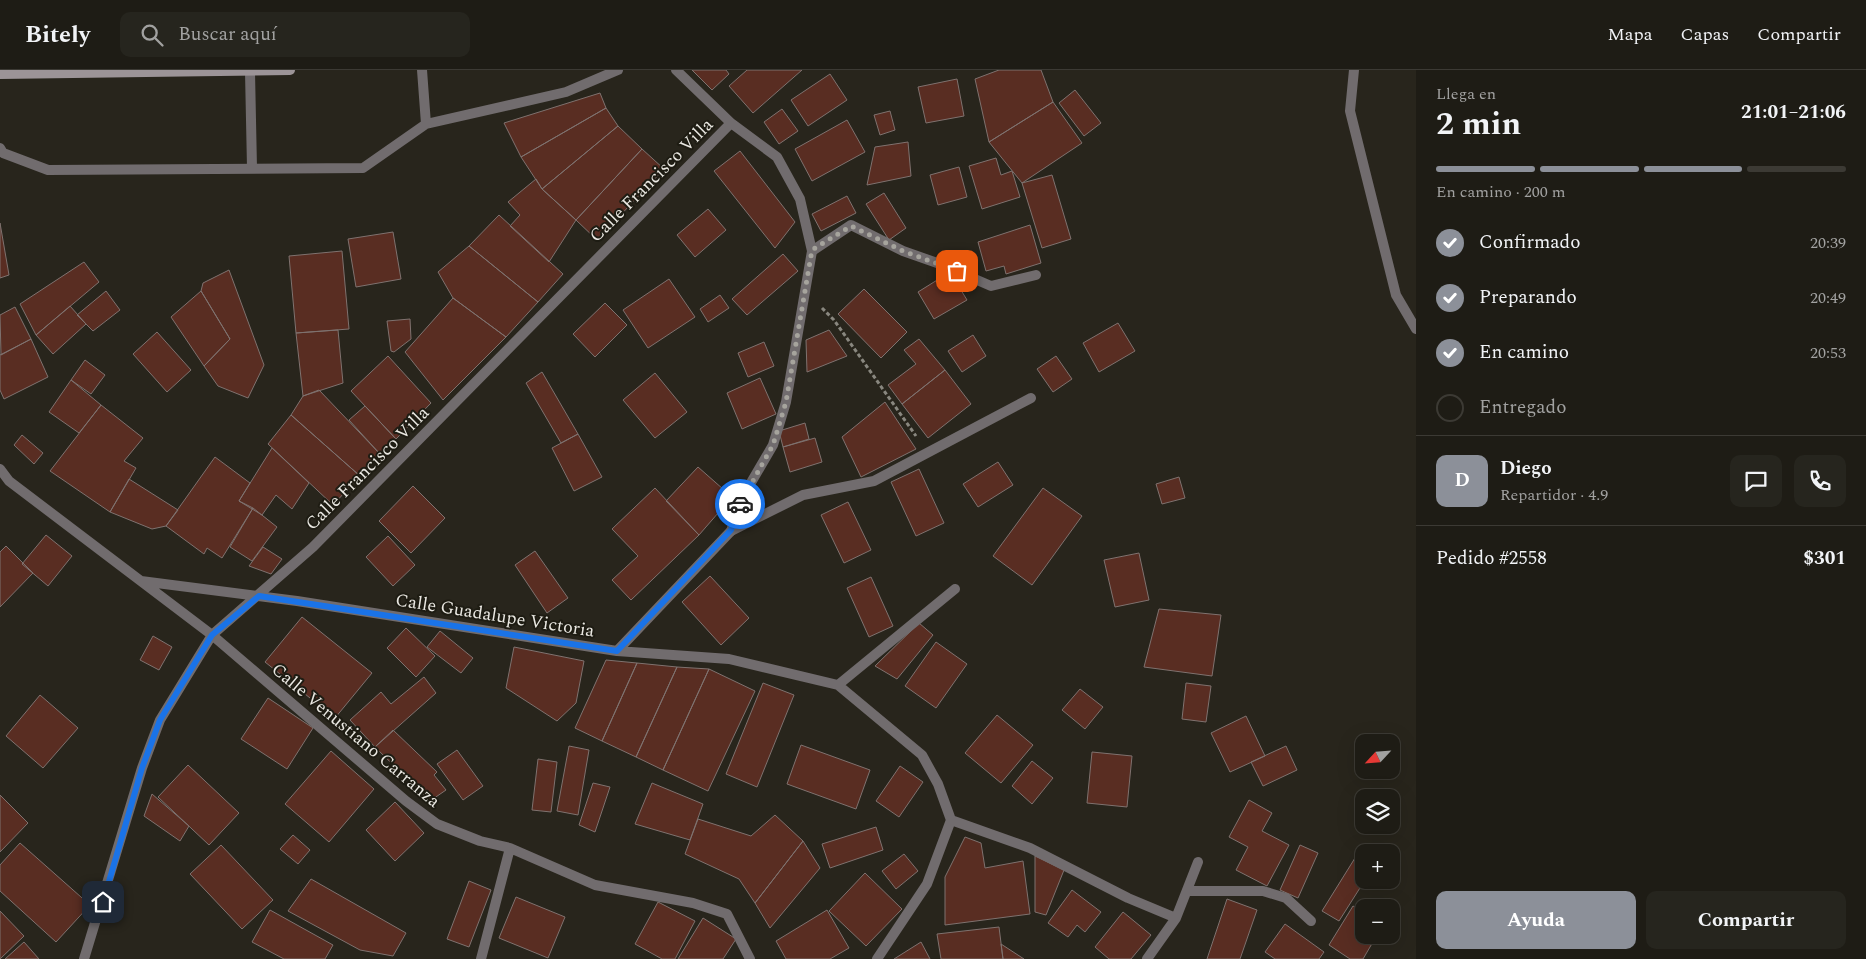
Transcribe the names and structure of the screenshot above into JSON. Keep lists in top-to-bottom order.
{
  "streets": {
    "street": ["Calle Francisco Villa", "Calle Guadalupe Victoria", "Calle Venustiano Carranza"]
  },
  "crossings": [
    ["Calle Francisco Villa", "Calle Guadalupe Victoria"],
    ["Calle Francisco Villa", "Calle Venustiano Carranza"],
    ["Calle Guadalupe Victoria", "Calle Venustiano Carranza"]
  ],
  "north": "bottom left",
  "page": {
    "header": "Bitely",
    "search": "Buscar aquí",
    "nav": ["Mapa", "Capas", "Compartir"],
    "heading": ["2 min", "Llega en", "21:01–21:06"],
    "panel": [
      "Diego",
      "Repartidor · 4.9",
      "Pedido #2558",
      "$301"
    ],
    "bar": "En camino · 200 m",
    "list": [
      ["Confirmado", "20:39"],
      ["Preparando", "20:49"],
      ["En camino", "20:53"],
      "Entregado"
    ],
    "round": "D",
    "map_buttons": ["+", "−"],
    "buttons": ["Ayuda", "Compartir"]
  }
}
